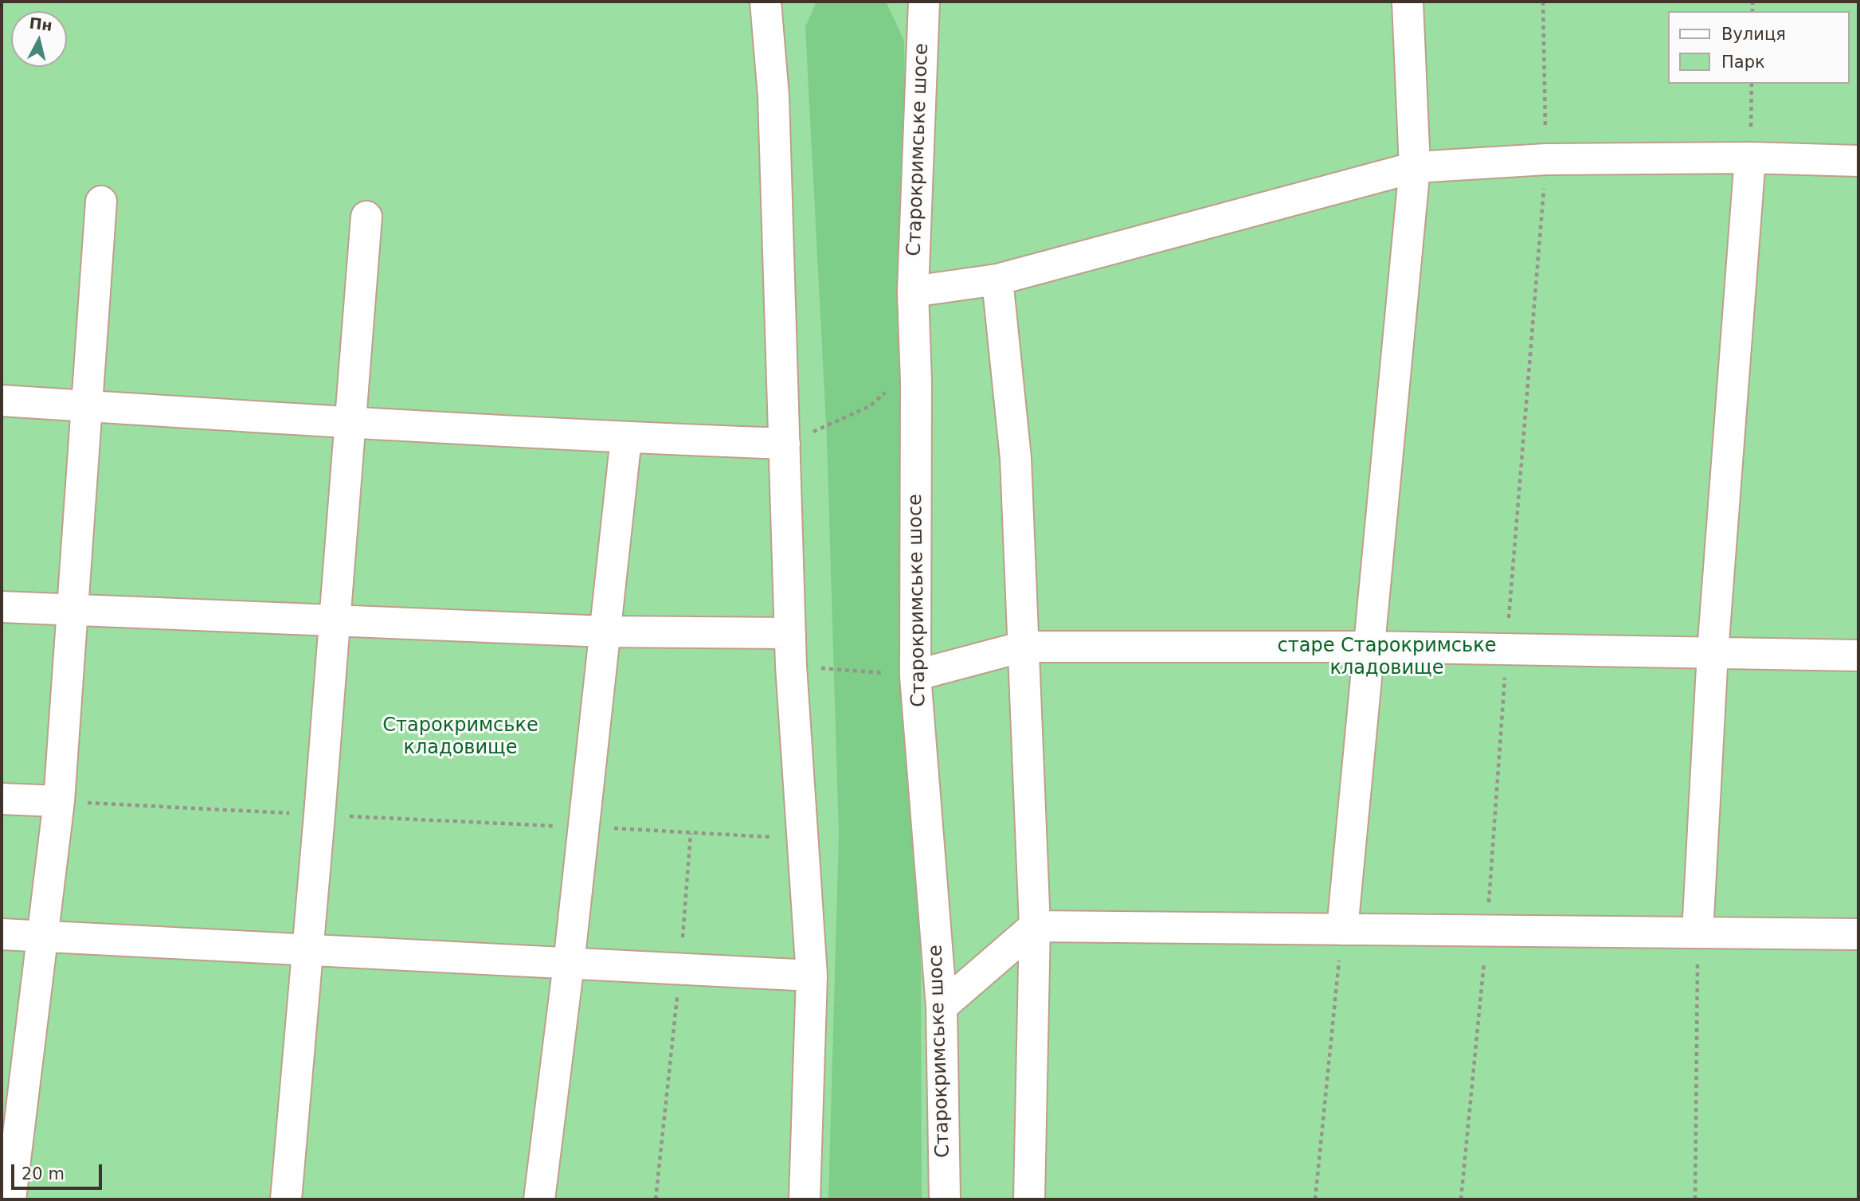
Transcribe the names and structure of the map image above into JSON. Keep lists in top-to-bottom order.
{
  "streets": {
    "street": ["Старокримське шосе"]
  },
  "parks": ["старе Старокримське кладовище", "Старокримське кладовище"],
  "legend": ["Вулиця", "Парк"],
  "scale_bar": "20 m",
  "north": "top"
}
